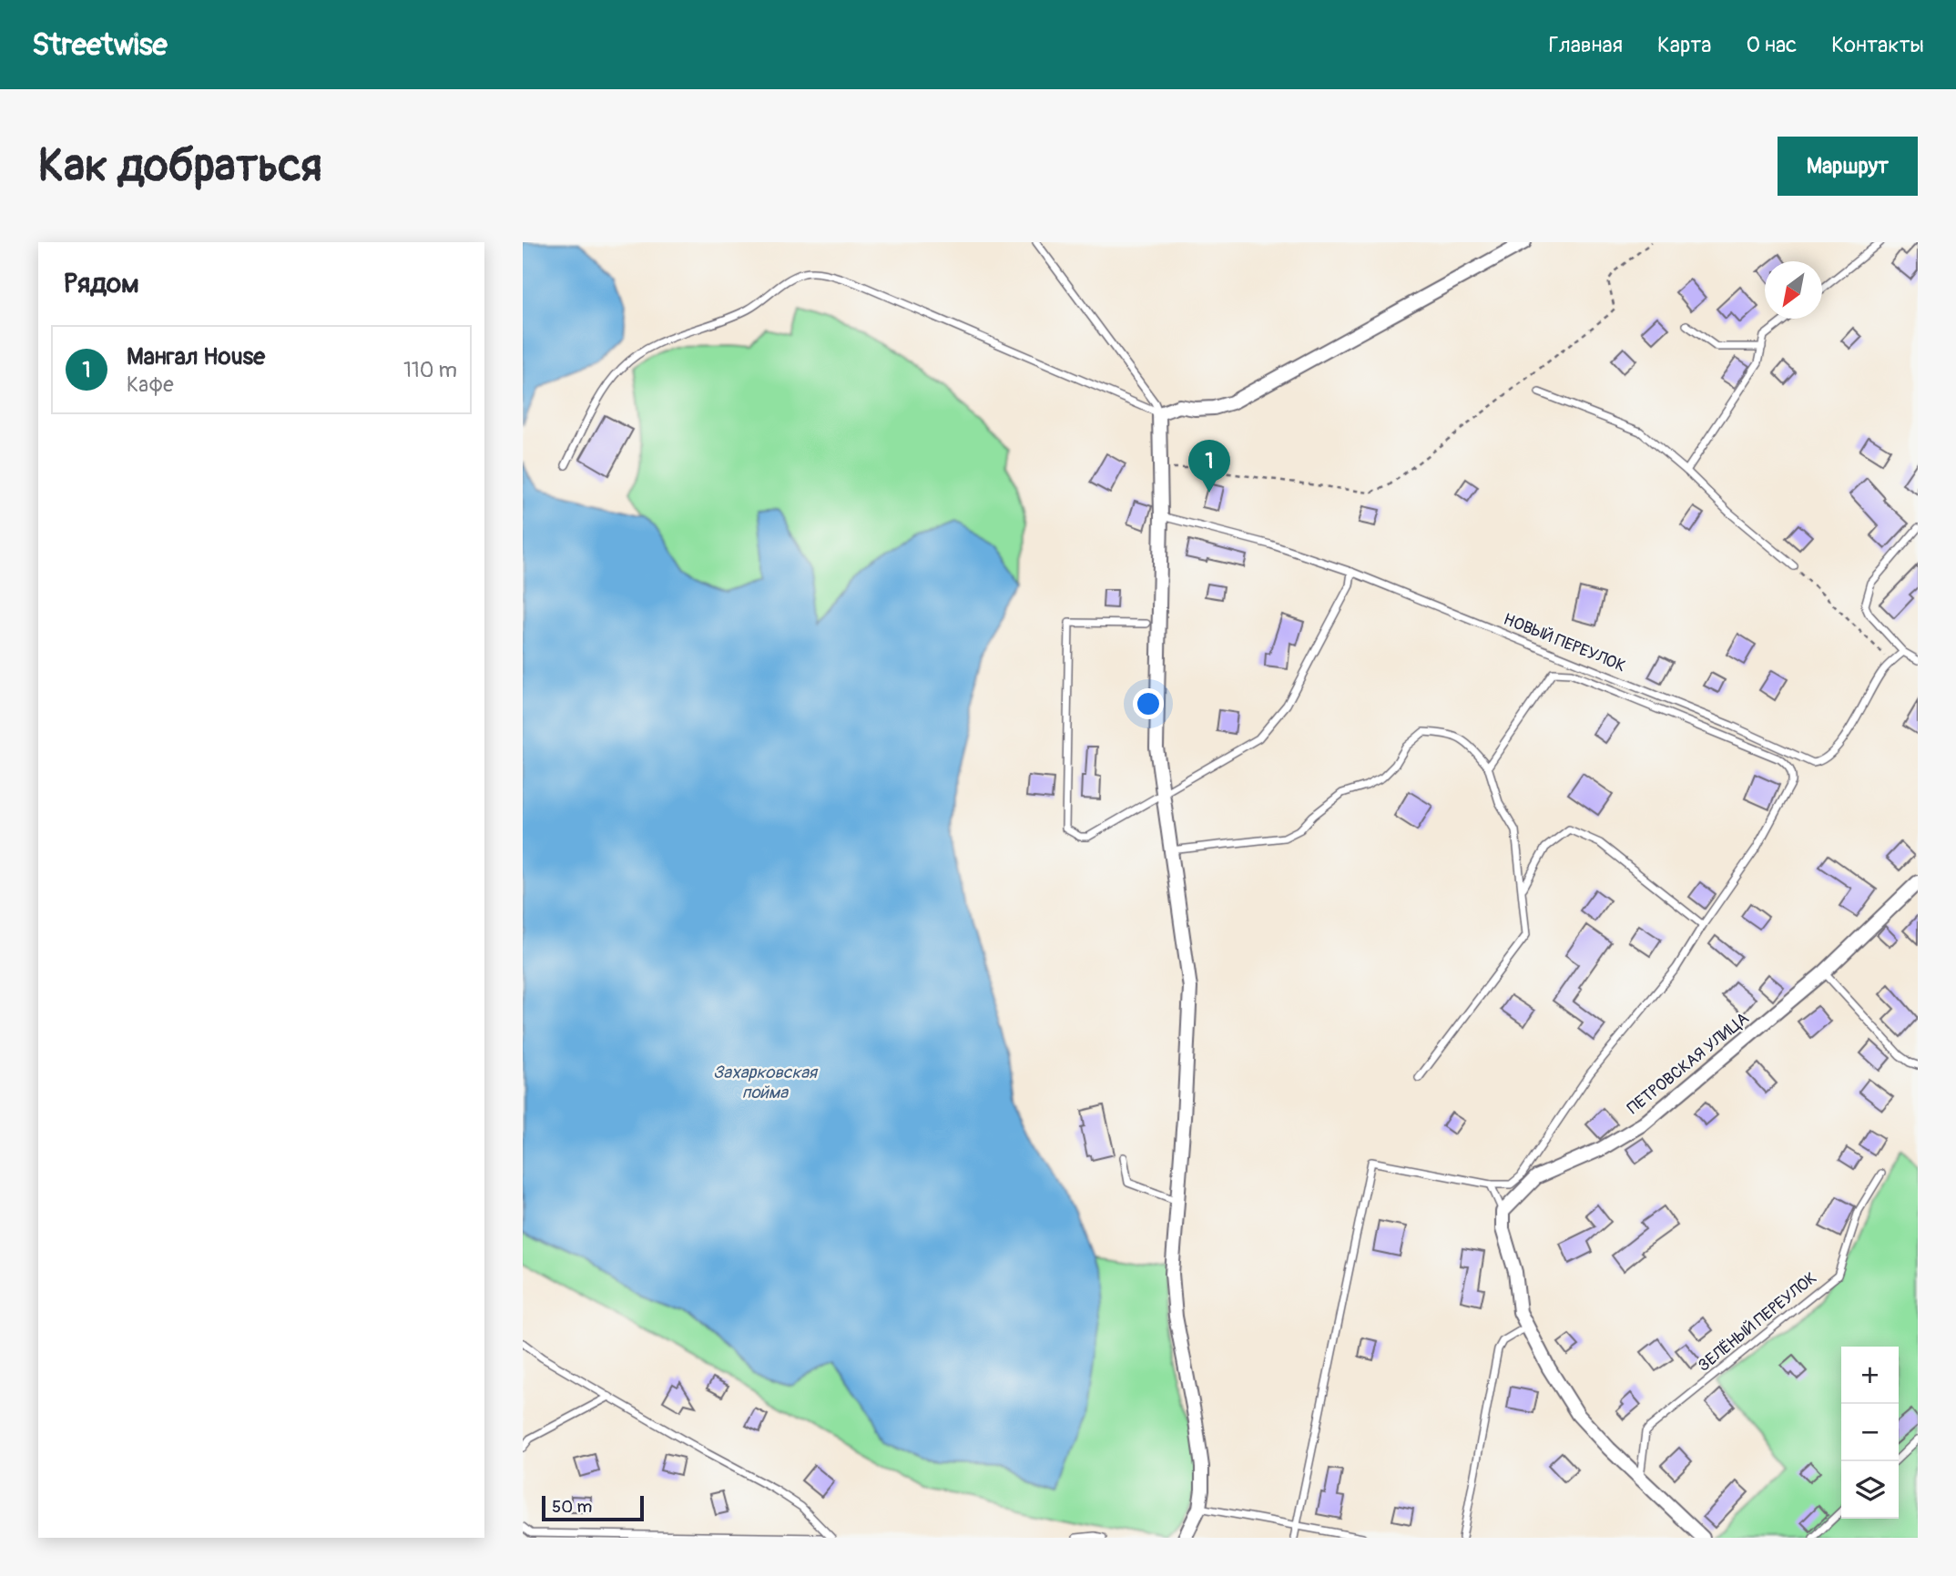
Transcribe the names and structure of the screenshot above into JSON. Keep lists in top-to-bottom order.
{
  "streets": {
    "street": ["ПЕТРОВСКАЯ УЛИЦА"],
    "lane": ["НОВЫЙ ПЕРЕУЛОК", "ЗЕЛЁНЫЙ ПЕРЕУЛОК"]
  },
  "water": ["Захарковская пойма"],
  "scale_bar": "50 m",
  "north": "bottom left",
  "page": {
    "header": "Streetwise",
    "nav": [
      "Главная",
      "Карта",
      "О нас",
      "Контакты"
    ],
    "buttons": "Маршрут",
    "title": "Как добраться",
    "heading": "Рядом",
    "list": [
      {
        "mark": "1",
        "name": "Мангал House",
        "note": "Кафе",
        "value": "110 m"
      }
    ],
    "pins": "1",
    "map_buttons": ["+", "−"],
    "scale": "50 m"
  }
}
